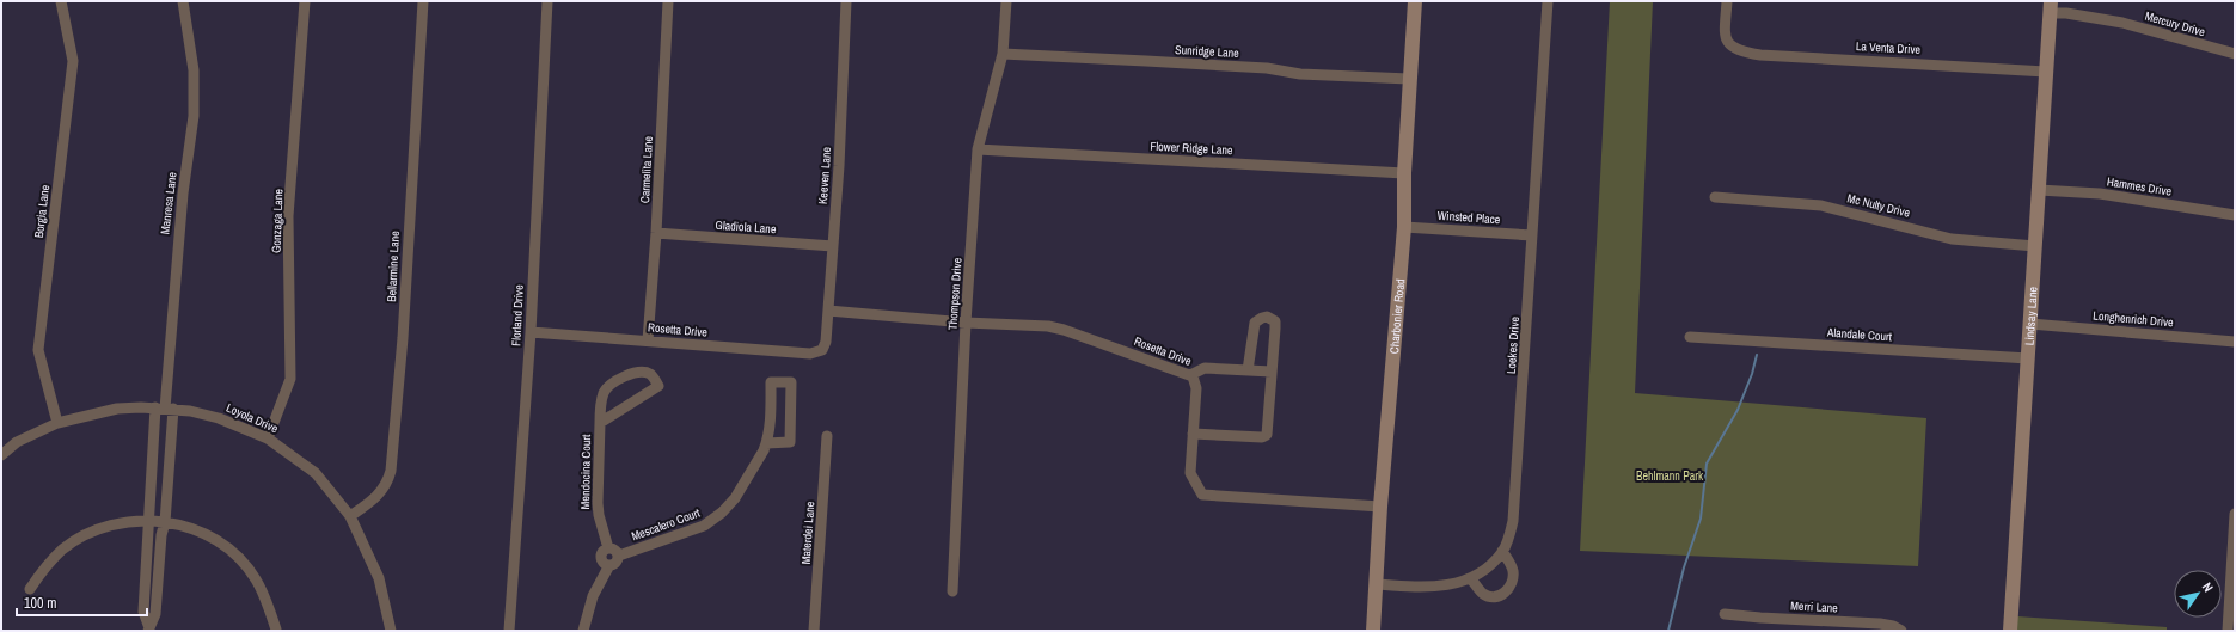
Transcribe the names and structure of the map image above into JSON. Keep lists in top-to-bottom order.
{
  "streets": {
    "main road": ["Charbonier Road", "Lindsay Lane"],
    "street": [
      "Mercury Drive",
      "La Venta Drive",
      "Sunridge Lane",
      "Flower Ridge Lane",
      "Carmelita Lane",
      "Keeven Lane",
      "Hammes Drive",
      "Manresa Lane",
      "Mc Nulty Drive",
      "Borgia Lane",
      "Winsted Place",
      "Gonzaga Lane",
      "Gladiola Lane",
      "Bellarmine Lane",
      "Thompson Drive",
      "Florland Drive",
      "Longhenrich Drive",
      "Rosetta Drive",
      "Alandale Court",
      "Loekes Drive",
      "Loyola Drive",
      "Mendocina Court",
      "Mescalero Court",
      "Materdei Lane",
      "Merri Lane"
    ]
  },
  "crossings": [
    ["Mercury Drive", "Lindsay Lane"],
    ["La Venta Drive", "Lindsay Lane"],
    ["Sunridge Lane", "Thompson Drive"],
    ["Sunridge Lane", "Charbonier Road"],
    ["Flower Ridge Lane", "Thompson Drive"],
    ["Flower Ridge Lane", "Charbonier Road"],
    ["Carmelita Lane", "Gladiola Lane"],
    ["Carmelita Lane", "Rosetta Drive"],
    ["Keeven Lane", "Gladiola Lane"],
    ["Keeven Lane", "Rosetta Drive"],
    ["Hammes Drive", "Lindsay Lane"],
    ["Manresa Lane", "Loyola Drive"],
    ["Mc Nulty Drive", "Lindsay Lane"],
    ["Borgia Lane", "Loyola Drive"],
    ["Winsted Place", "Charbonier Road"],
    ["Winsted Place", "Loekes Drive"],
    ["Gonzaga Lane", "Loyola Drive"],
    ["Bellarmine Lane", "Loyola Drive"],
    ["Thompson Drive", "Rosetta Drive"],
    ["Florland Drive", "Rosetta Drive"],
    ["Charbonier Road", "Rosetta Drive"],
    ["Lindsay Lane", "Longhenrich Drive"],
    ["Lindsay Lane", "Alandale Court"],
    ["Mendocina Court", "Mescalero Court"]
  ],
  "parks": ["Behlmann Park"],
  "scale_bar": "100 m",
  "north": "top right"
}
